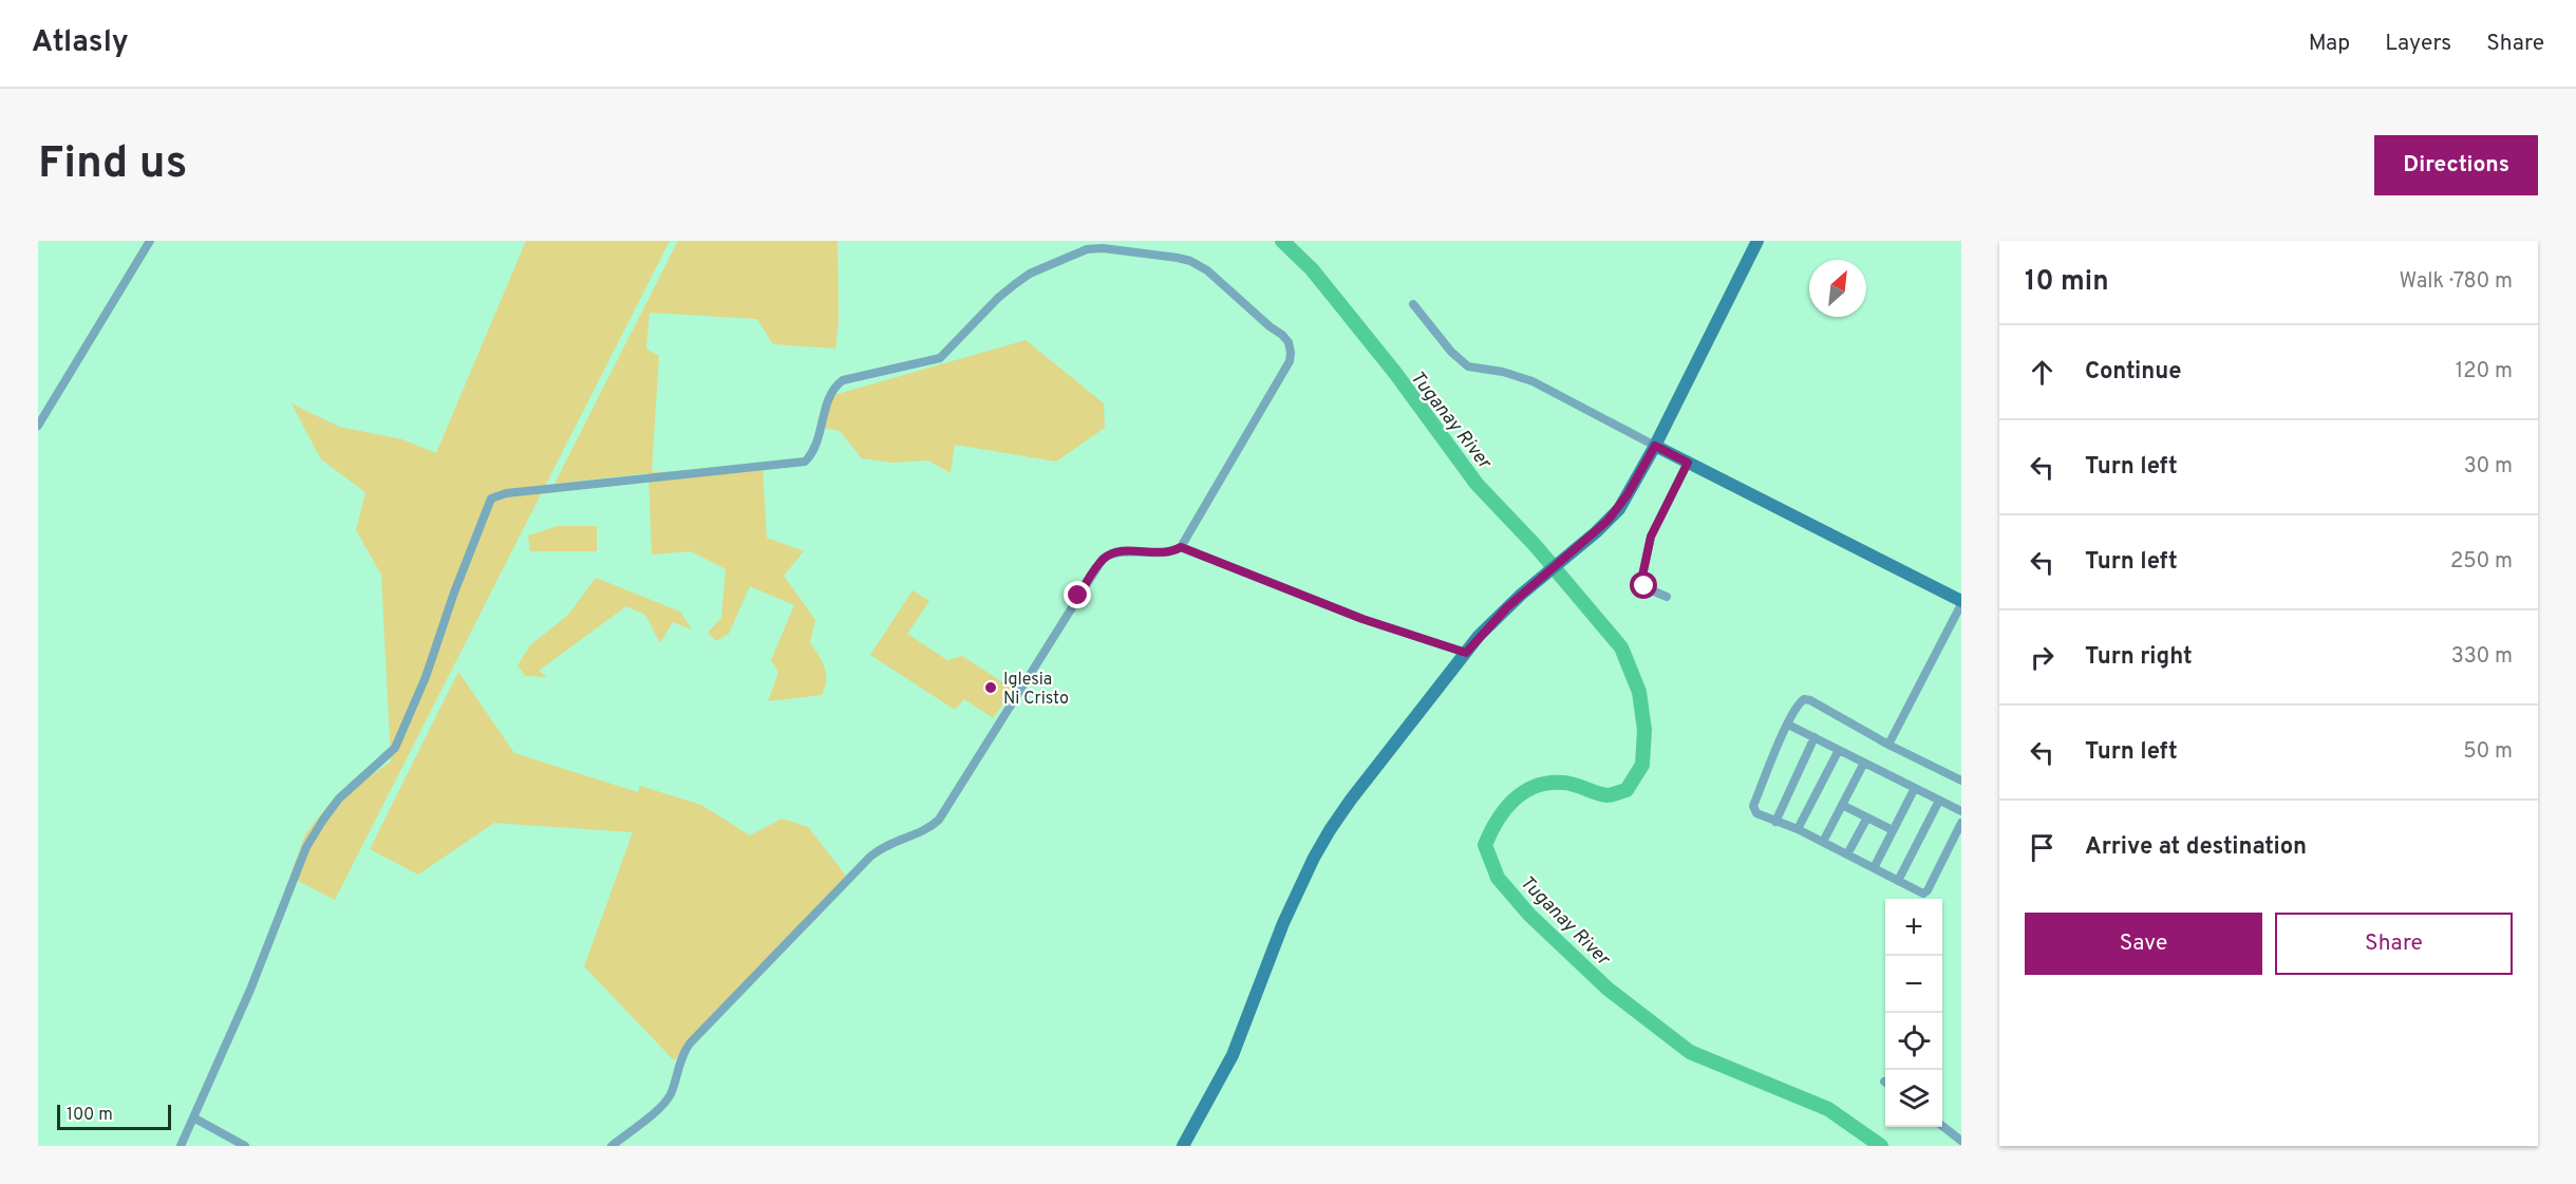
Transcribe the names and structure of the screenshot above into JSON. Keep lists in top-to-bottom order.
{
  "water": ["Tuganay River"],
  "places": ["Iglesia Ni Cristo"],
  "scale_bar": "100 m",
  "north": "top right",
  "page": {
    "header": "Atlasly",
    "nav": ["Map", "Layers", "Share"],
    "buttons": [
      "Directions",
      ["Save", "Share"]
    ],
    "title": "Find us",
    "heading": ["10 min", "Walk · 780 m"],
    "list": [
      ["Continue", "120 m"],
      ["Turn left", "30 m"],
      ["Turn left", "250 m"],
      ["Turn right", "330 m"],
      ["Turn left", "50 m"],
      "Arrive at destination"
    ],
    "map_buttons": ["+", "−"],
    "scale": "100 m"
  }
}
